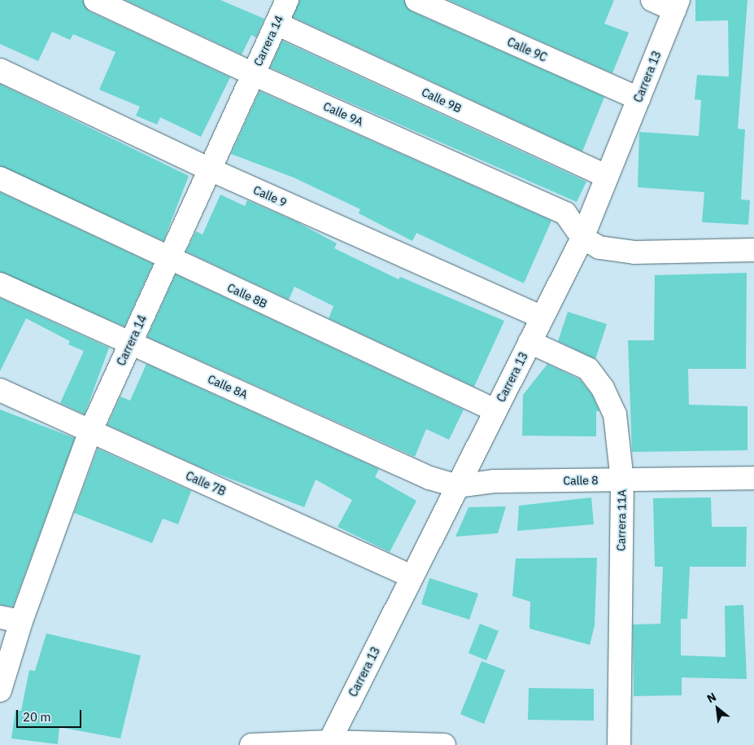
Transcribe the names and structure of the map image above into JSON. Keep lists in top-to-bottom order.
{
  "streets": {
    "street": [
      "Carrera 14",
      "Calle 9C",
      "Carrera 13",
      "Calle 9B",
      "Calle 9A",
      "Calle 9",
      "Calle 8B",
      "Calle 8A",
      "Calle 8",
      "Calle 7B",
      "Carrera 11A"
    ]
  },
  "crossings": [
    ["Carrera 14", "Calle 9B"],
    ["Carrera 14", "Calle 9A"],
    ["Carrera 14", "Calle 9"],
    ["Carrera 14", "Calle 8B"],
    ["Carrera 14", "Calle 8A"],
    ["Carrera 14", "Calle 7B"],
    ["Calle 9C", "Carrera 13"],
    ["Carrera 13", "Calle 9B"],
    ["Carrera 13", "Calle 9A"],
    ["Carrera 13", "Calle 9"],
    ["Carrera 13", "Calle 8B"],
    ["Carrera 13", "Calle 8A"],
    ["Carrera 13", "Calle 8"],
    ["Carrera 13", "Calle 7B"],
    ["Carrera 13", "Carrera 11A"],
    ["Calle 8A", "Calle 8"],
    ["Calle 8", "Carrera 11A"]
  ],
  "scale_bar": "20 m",
  "north": "top left"
}
